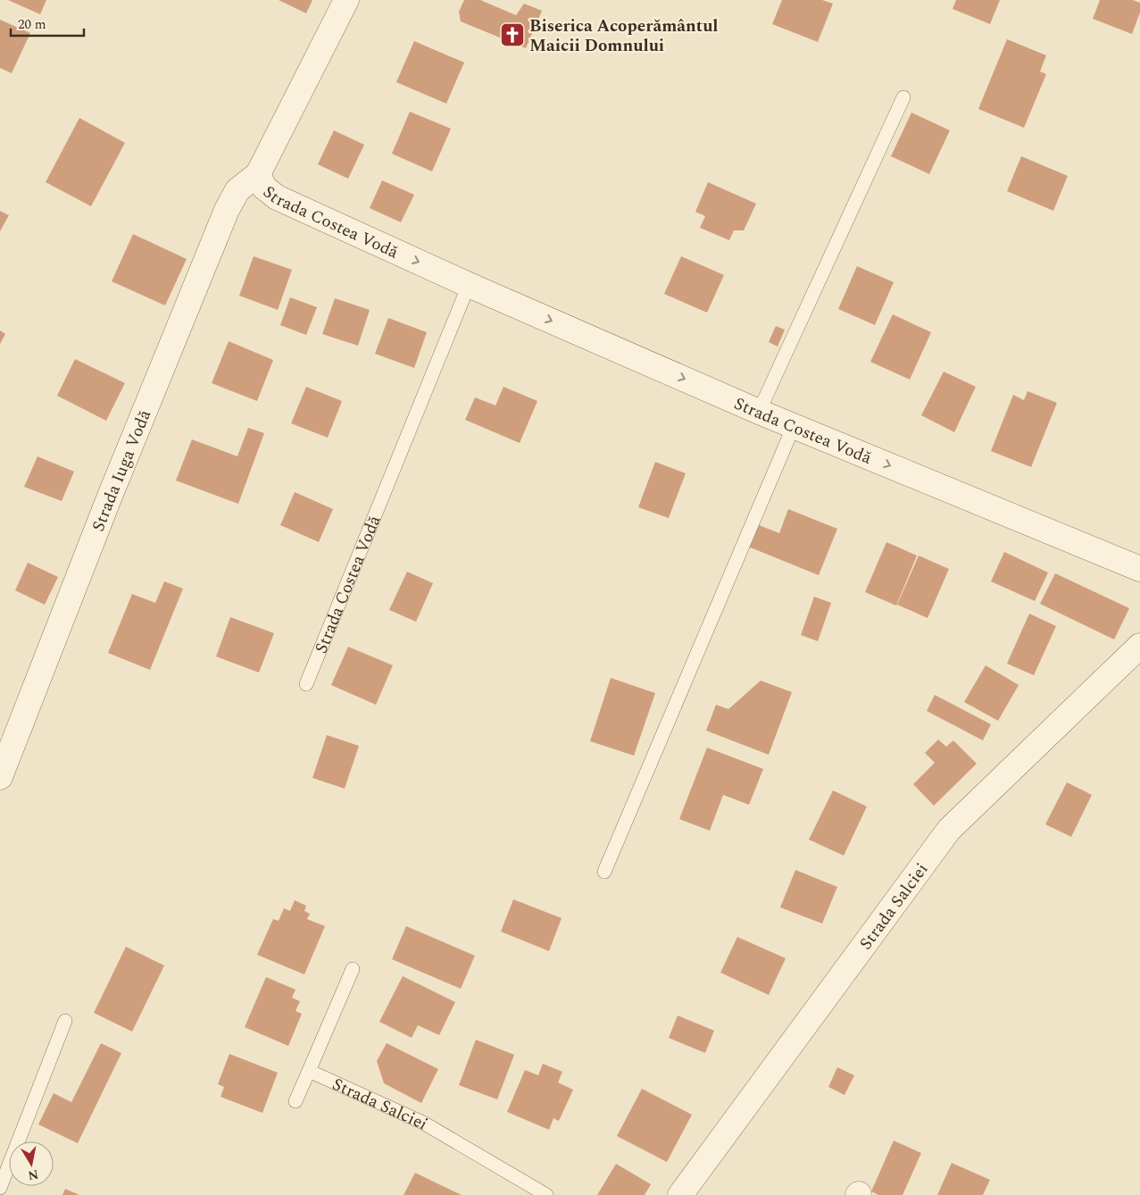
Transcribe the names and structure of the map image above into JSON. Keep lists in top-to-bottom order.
{
  "streets": {
    "street": ["Strada Costea Vodă", "Strada Iuga Vodă", "Strada Salciei"]
  },
  "crossings": [
    ["Strada Costea Vodă", "Strada Iuga Vodă"]
  ],
  "one_way": ["Strada Costea Vodă"],
  "places": {
    "church": ["Biserica Acoperământul Maicii Domnului"]
  },
  "scale_bar": "20 m",
  "north": "bottom"
}
